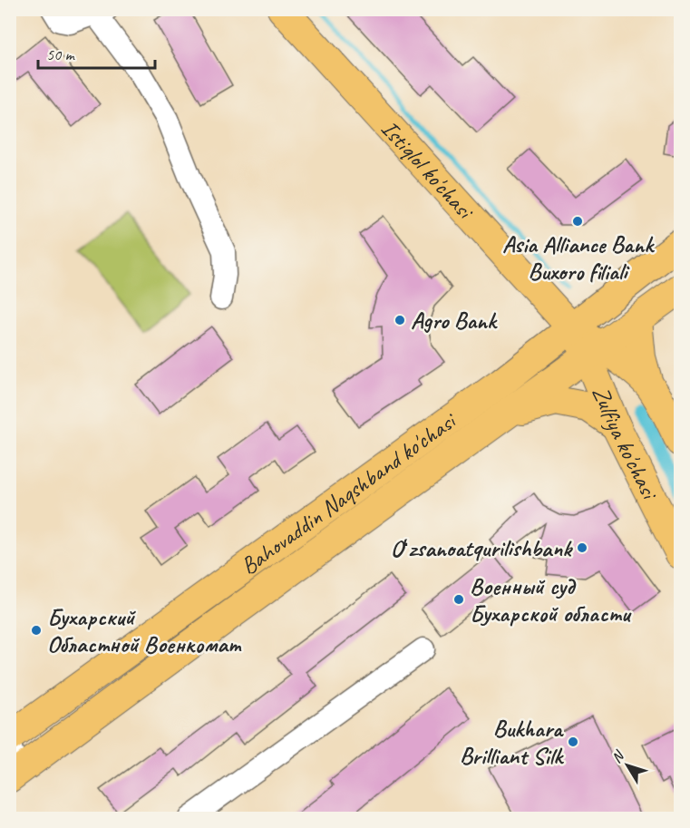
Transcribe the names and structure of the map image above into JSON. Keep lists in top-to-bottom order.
{
  "streets": {
    "main road": ["Istiqlol ko'chasi", "Zulfiya ko'chasi", "Bahovaddin Naqshband ko'chasi"]
  },
  "crossings": [
    ["Istiqlol ko'chasi", "Zulfiya ko'chasi"],
    ["Istiqlol ko'chasi", "Bahovaddin Naqshband ko'chasi"],
    ["Zulfiya ko'chasi", "Bahovaddin Naqshband ko'chasi"]
  ],
  "places": [
    "Asia Alliance Bank Buxoro filiali",
    "Agro Bank",
    "Oʻzsanoatqurilishbank",
    "Военный суд Бухарской области",
    "Бухарский Областной Военкомат",
    "Bukhara Brilliant Silk"
  ],
  "scale_bar": "50 m",
  "north": "top left"
}
